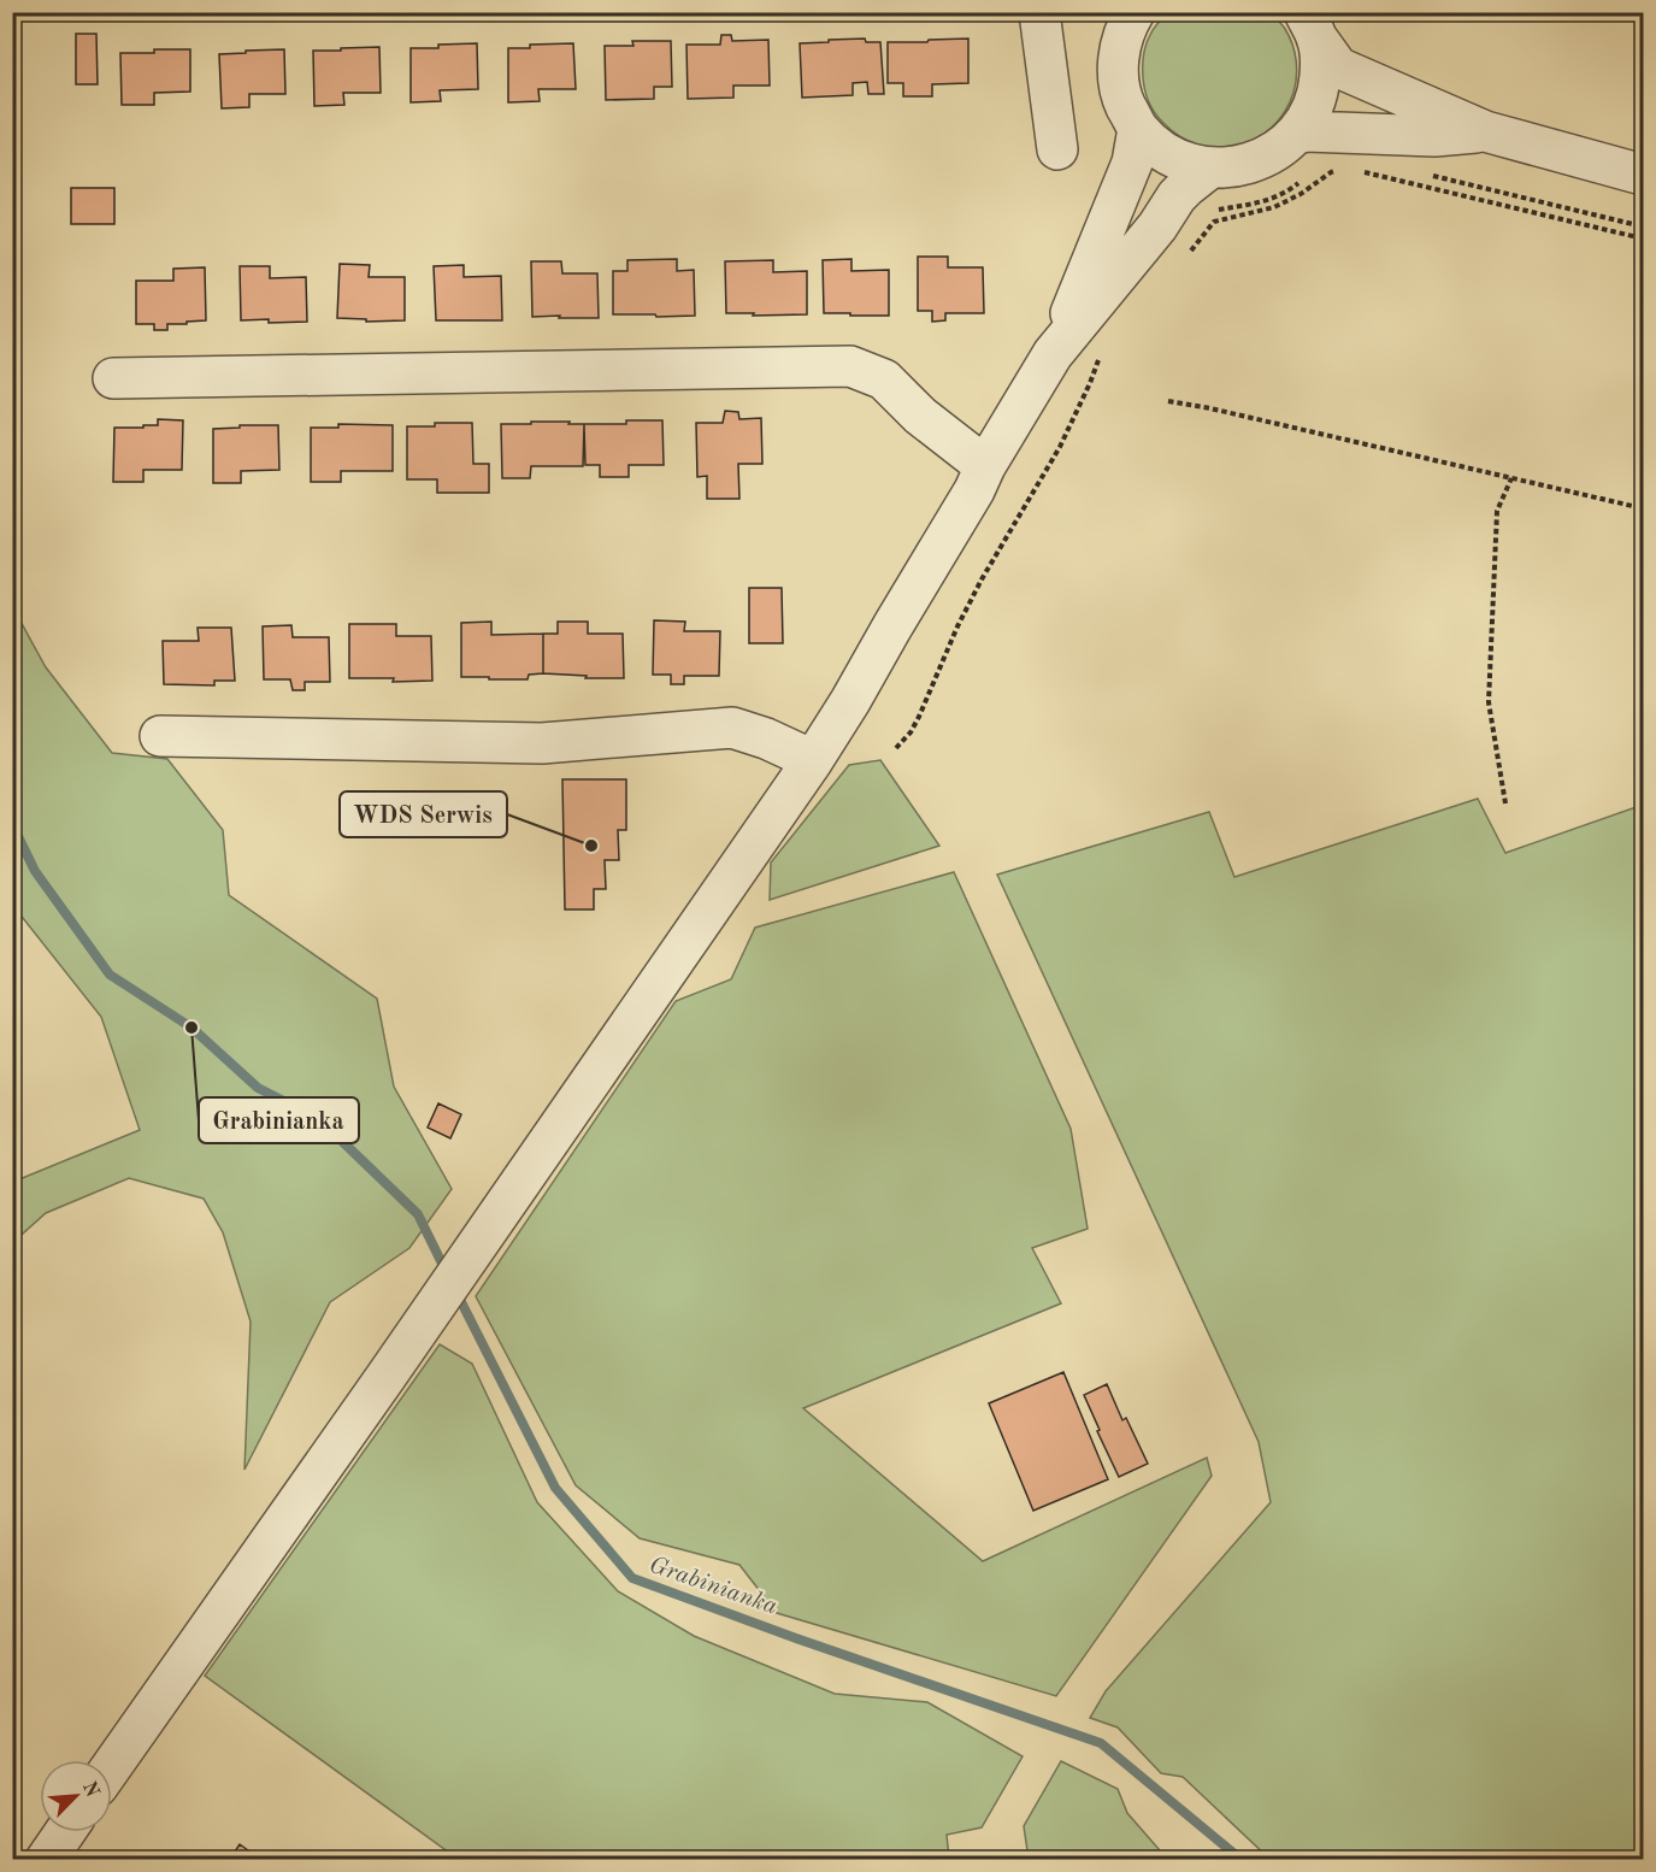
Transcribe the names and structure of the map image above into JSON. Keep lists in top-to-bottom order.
{
  "water": ["Grabinianka"],
  "places": ["WDS Serwis", "Grabinianka"],
  "north": "top right"
}
